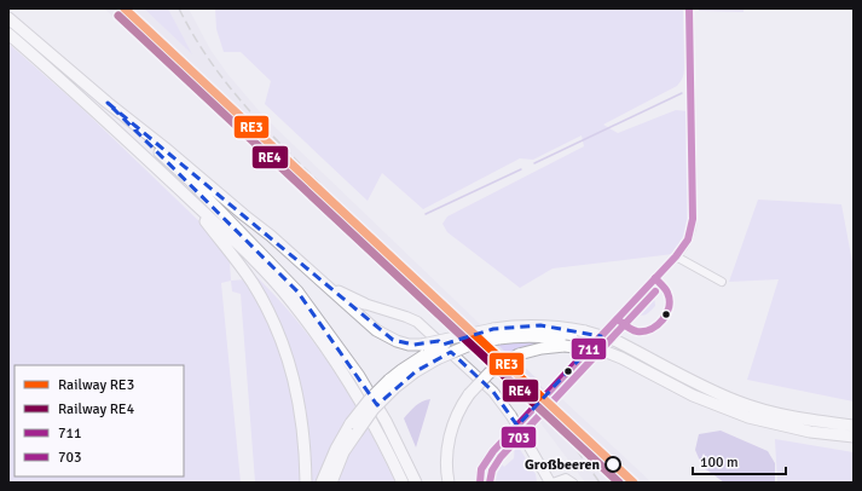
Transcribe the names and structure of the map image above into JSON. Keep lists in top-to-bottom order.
{
  "places": ["Großbeeren"],
  "lines": [
    "rail line RE3",
    "transit line 711",
    "rail line RE4",
    "transit line 703"
  ],
  "legend": [
    "Railway RE3",
    "Railway RE4",
    "711",
    "703"
  ],
  "scale_bar": "100 m"
}
